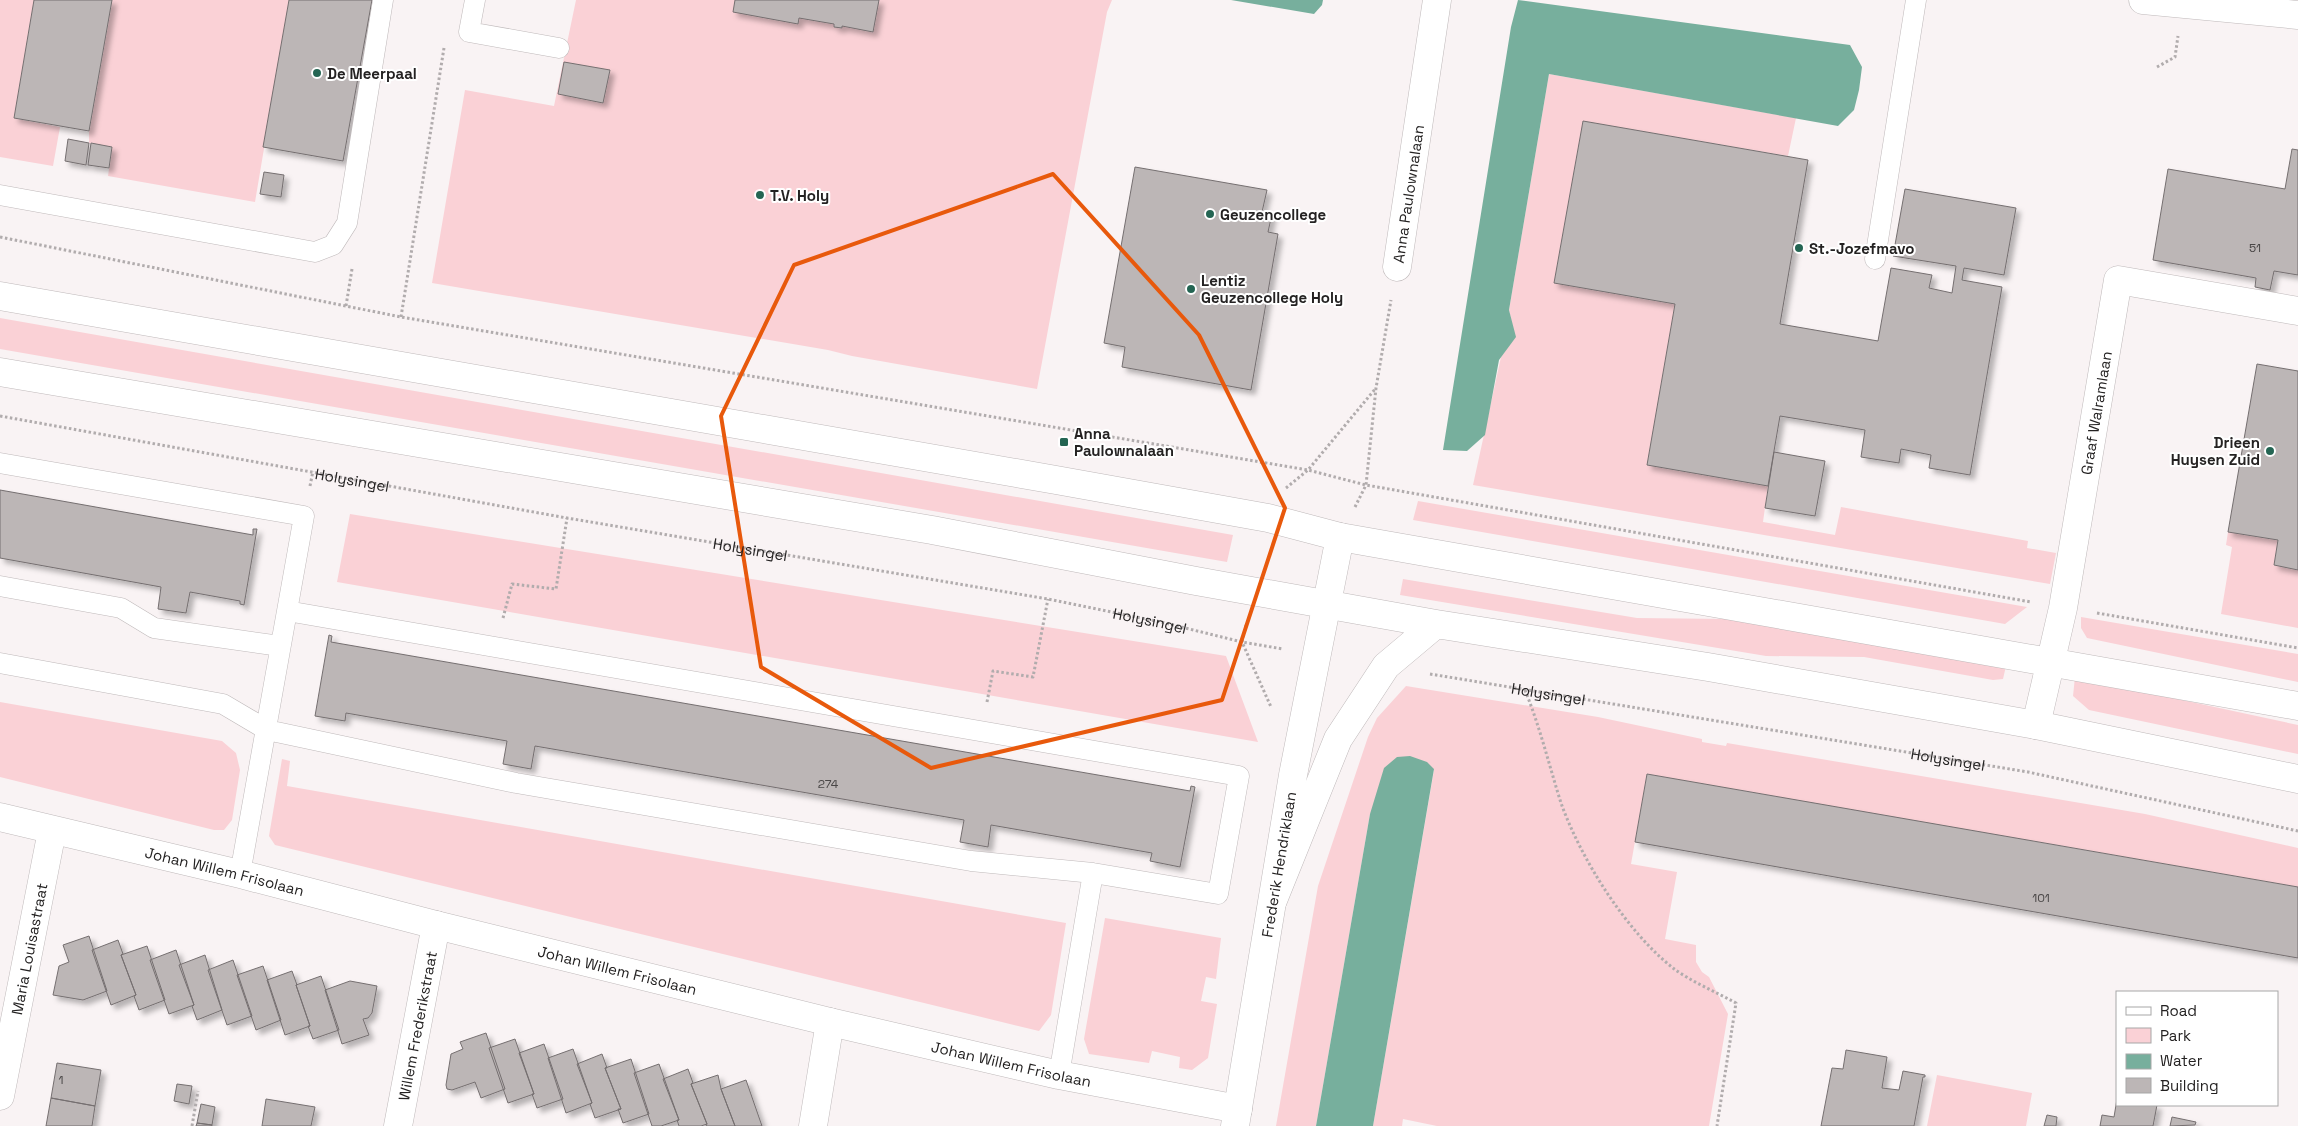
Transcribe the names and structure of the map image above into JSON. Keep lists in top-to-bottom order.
{
  "streets": {
    "street": [
      "Anna Paulownalaan",
      "Graaf Walramlaan",
      "Frederik Hendriklaan",
      "Johan Willem Frisolaan",
      "Maria Louisastraat",
      "Willem Frederikstraat"
    ],
    "path": ["Holysingel"]
  },
  "crossings": [
    ["Holysingel", "Frederik Hendriklaan"],
    ["Frederik Hendriklaan", "Johan Willem Frisolaan"],
    ["Johan Willem Frisolaan", "Maria Louisastraat"],
    ["Johan Willem Frisolaan", "Willem Frederikstraat"]
  ],
  "places": {
    "other": [
      "De Meerpaal",
      "T.V. Holy",
      "Geuzencollege",
      "St.-Jozefmavo",
      "Lentiz Geuzencollege Holy",
      "Drieen Huysen Zuid"
    ],
    "transit": ["Anna Paulownalaan"]
  },
  "house_numbers": [
    "51",
    "274",
    "101",
    "1"
  ],
  "legend": [
    "Road",
    "Park",
    "Water",
    "Building"
  ]
}
